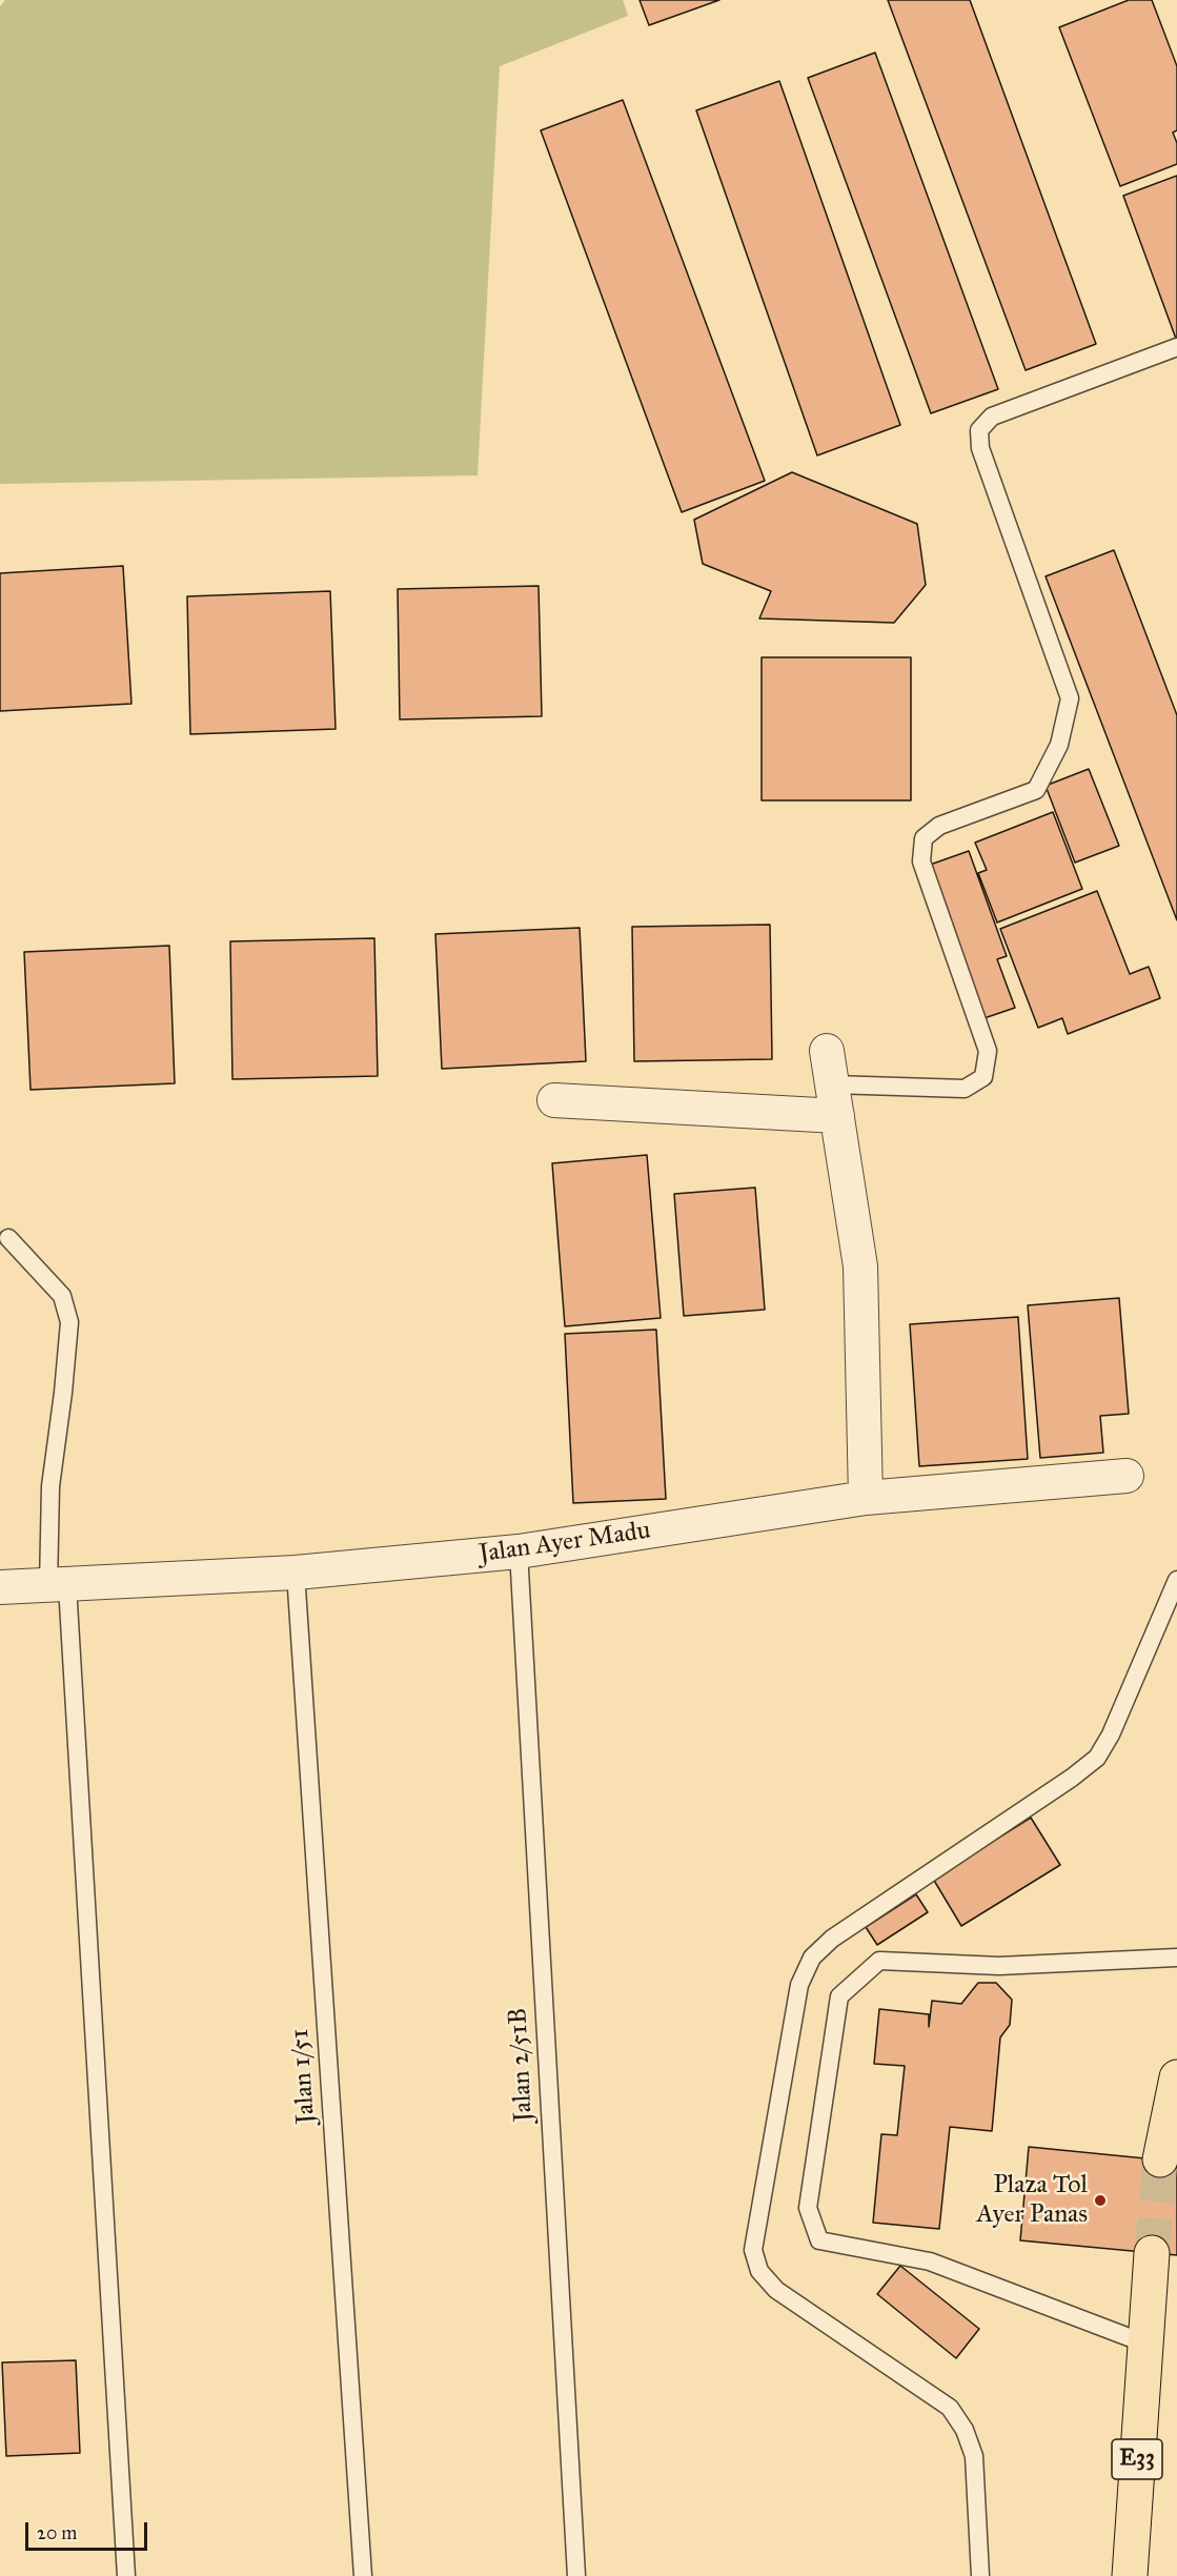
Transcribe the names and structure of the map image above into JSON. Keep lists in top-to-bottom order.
{
  "streets": {
    "highway": ["E33"],
    "street": ["Jalan Ayer Madu"],
    "lane": ["Jalan 2/51B", "Jalan 1/51"]
  },
  "crossings": [
    ["Jalan Ayer Madu", "Jalan 2/51B"],
    ["Jalan Ayer Madu", "Jalan 1/51"]
  ],
  "places": ["Plaza Tol Ayer Panas"],
  "scale_bar": "20 m"
}
